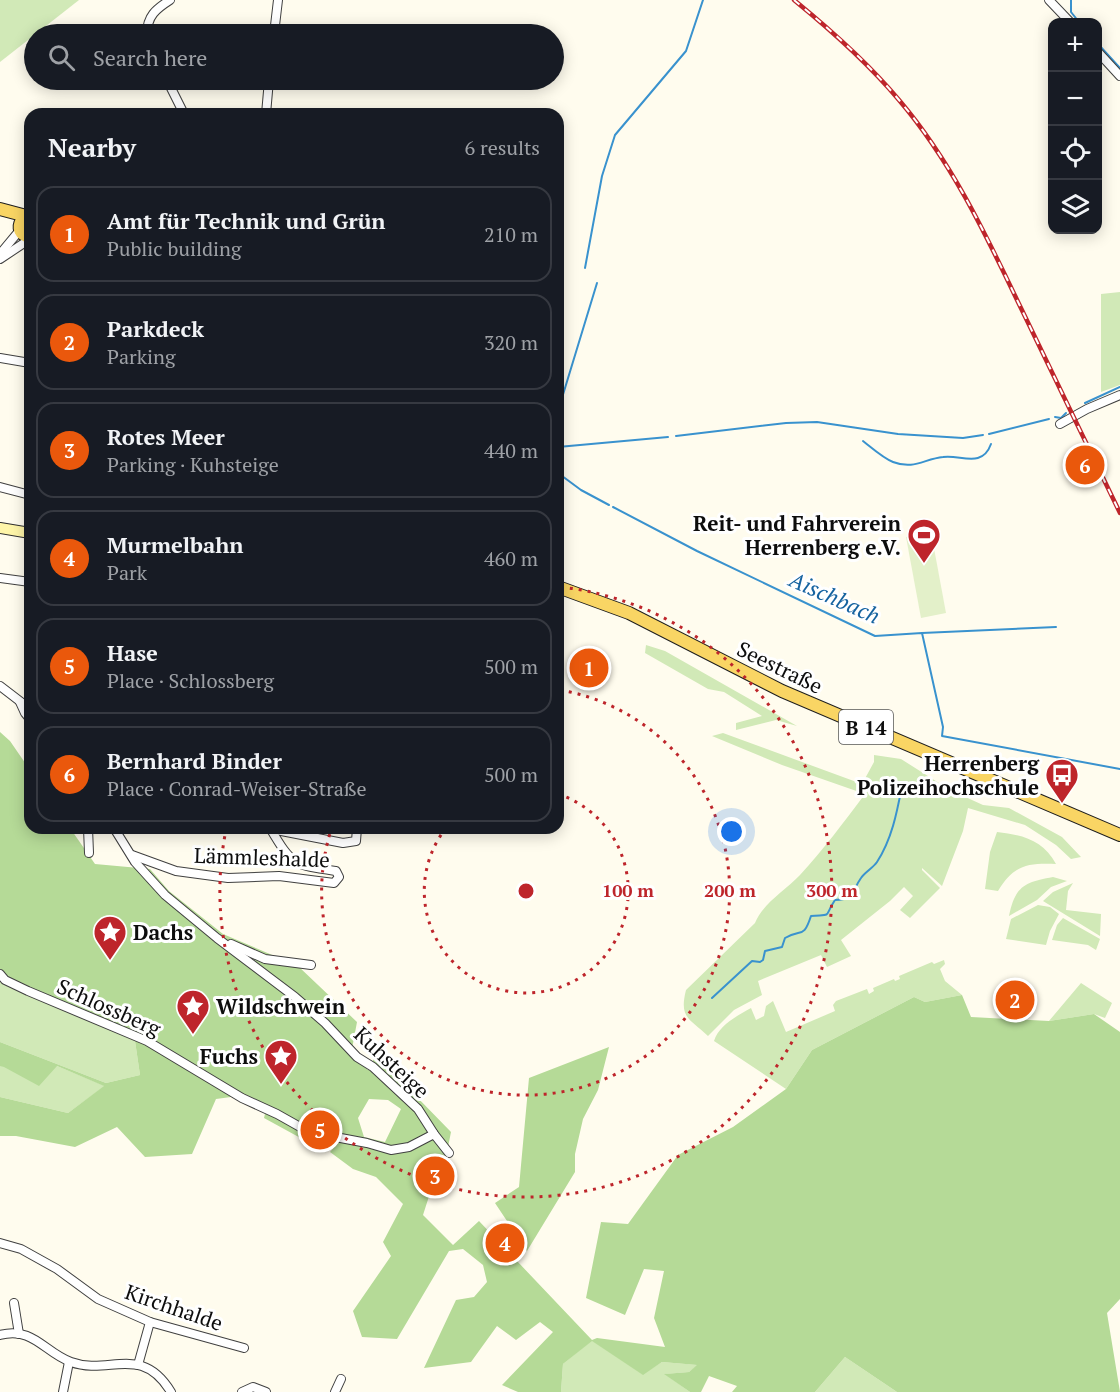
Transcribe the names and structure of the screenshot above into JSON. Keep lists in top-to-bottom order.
{
  "streets": {
    "main road": ["Seestraße", "B 14"],
    "street": [
      "Lämmleshalde",
      "Schlossberg",
      "Kuhsteige",
      "Kirchhalde"
    ]
  },
  "crossings": [
    ["Schlossberg", "Kuhsteige"]
  ],
  "water": ["Aischbach"],
  "places": {
    "sports": ["Reit- und Fahrverein Herrenberg e.V."],
    "bus stop": ["Herrenberg Polizeihochschule"],
    "place": ["Dachs", "Wildschwein", "Fuchs"]
  },
  "page": {
    "map_buttons": ["+", "−"],
    "search": "Search here",
    "heading": ["Nearby", "6 results"],
    "list": [
      {
        "mark": "1",
        "name": "Amt für Technik und Grün",
        "note": "Public building",
        "value": "210 m"
      },
      {
        "mark": "2",
        "name": "Parkdeck",
        "note": "Parking",
        "value": "320 m"
      },
      {
        "mark": "3",
        "name": "Rotes Meer",
        "note": "Parking · Kuhsteige",
        "value": "440 m"
      },
      {
        "mark": "4",
        "name": "Murmelbahn",
        "note": "Park",
        "value": "460 m"
      },
      {
        "mark": "5",
        "name": "Hase",
        "note": "Place · Schlossberg",
        "value": "500 m"
      },
      {
        "mark": "6",
        "name": "Bernhard Binder",
        "note": "Place · Conrad-Weiser-Straße",
        "value": "500 m"
      }
    ],
    "pins": [
      "6",
      "1",
      "2",
      "5",
      "3",
      "4"
    ]
  },
  "rings": ["100 m", "200 m", "300 m"]
}
